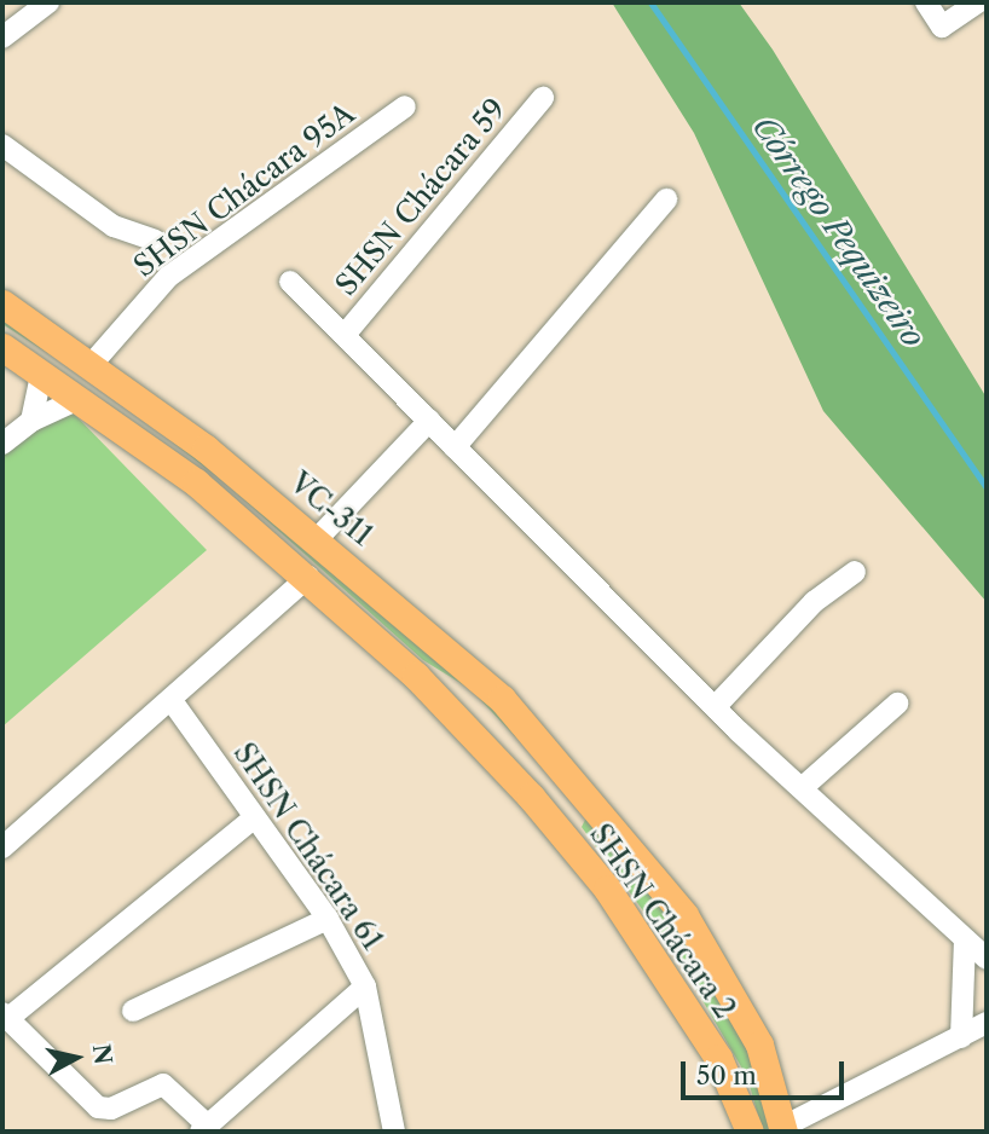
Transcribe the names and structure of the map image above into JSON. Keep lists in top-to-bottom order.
{
  "streets": {
    "main road": ["VC-311", "SHSN Chácara 2"],
    "street": ["SHSN Chácara 95A", "SHSN Chácara 59", "SHSN Chácara 61"]
  },
  "crossings": [
    ["SHSN Chácara 95A", "VC-311"]
  ],
  "water": ["Córrego Pequizeiro"],
  "scale_bar": "50 m",
  "north": "right"
}
